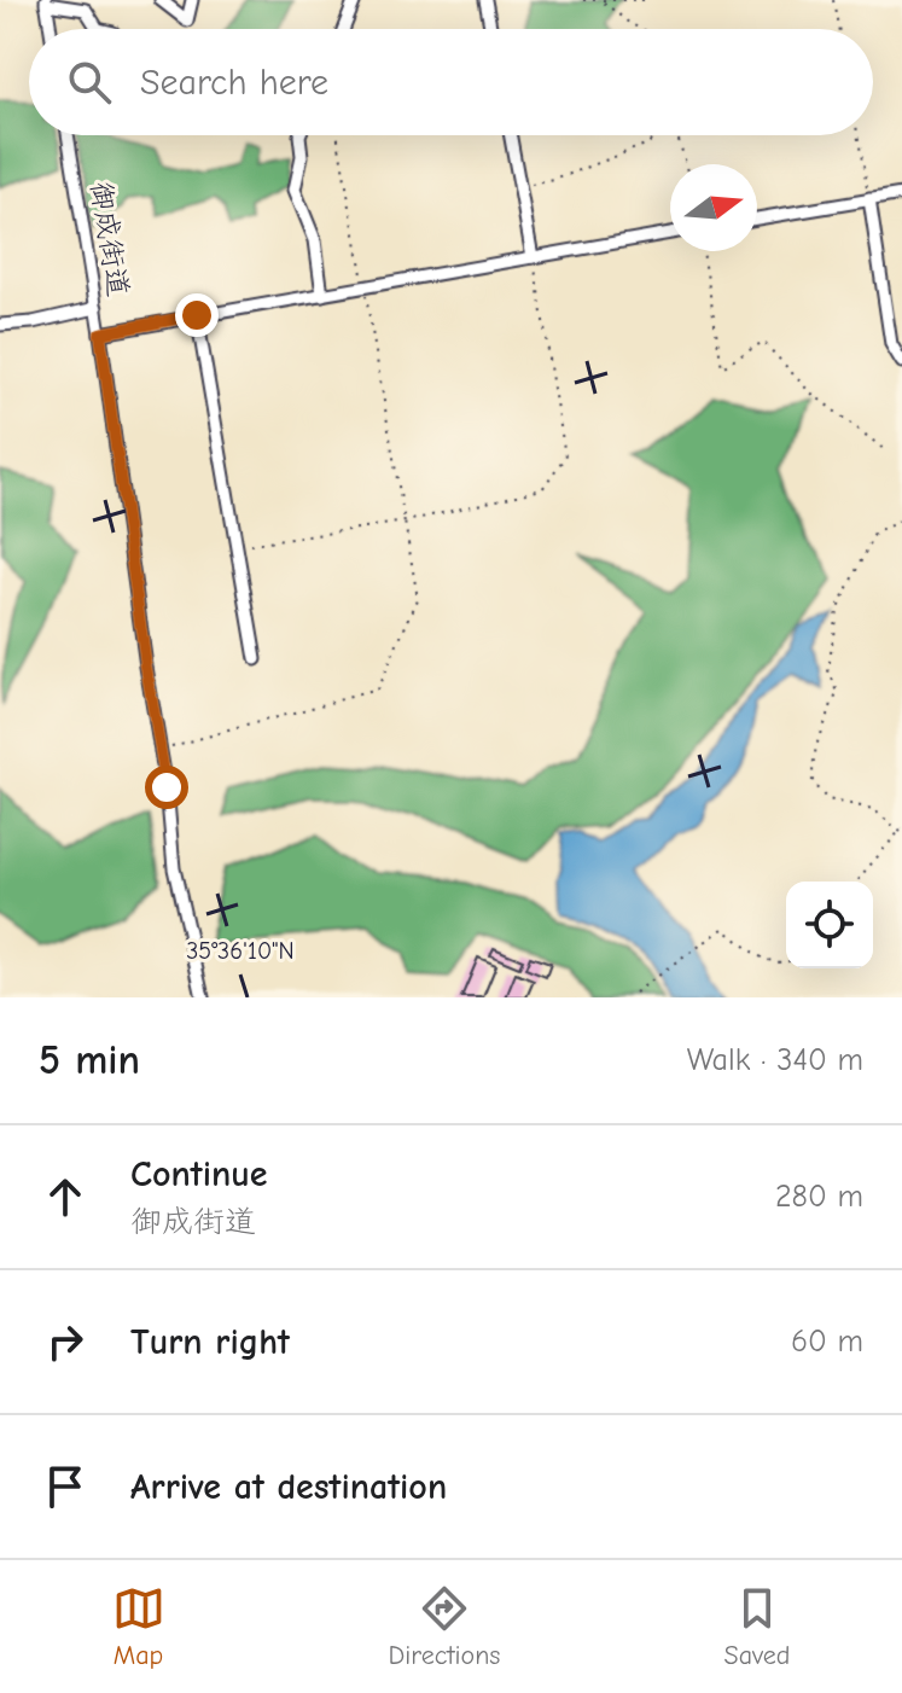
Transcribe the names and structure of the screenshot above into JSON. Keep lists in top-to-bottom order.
{
  "streets": {
    "street": ["御成街道"]
  },
  "north": "right",
  "page": {
    "search": "Search here",
    "heading": ["5 min", "Walk · 340 m"],
    "list": [
      ["Continue", "御成街道", "280 m"],
      ["Turn right", "60 m"],
      "Arrive at destination"
    ],
    "nav": ["Map", "Directions", "Saved"]
  },
  "coordinates": ["35°36'10\"N"]
}
